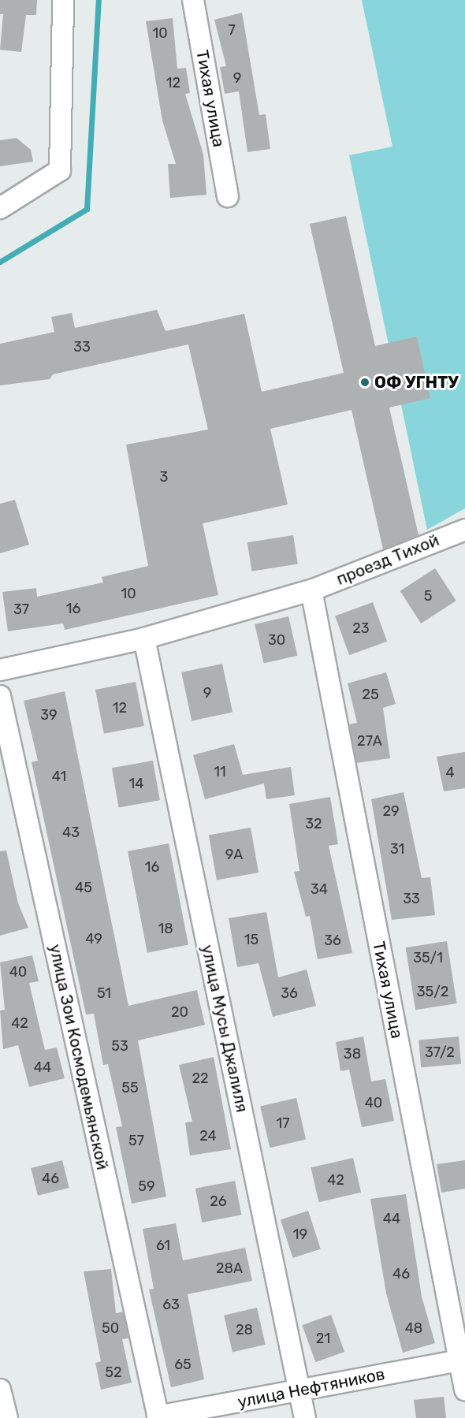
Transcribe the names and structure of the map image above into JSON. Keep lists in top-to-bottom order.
{
  "streets": {
    "street": [
      "Тихая улица",
      "проезд Тихой",
      "улица Мусы Джалиля",
      "улица Зои Космодемьянской",
      "улица Нефтяников"
    ]
  },
  "crossings": [
    ["Тихая улица", "проезд Тихой"],
    ["Тихая улица", "улица Нефтяников"],
    ["проезд Тихой", "улица Мусы Джалиля"],
    ["улица Мусы Джалиля", "улица Нефтяников"],
    ["улица Зои Космодемьянской", "улица Нефтяников"]
  ],
  "places": ["ОФ УГНТУ"],
  "house_numbers": [
    "7",
    "10",
    "9",
    "12",
    "33",
    "3",
    "10",
    "5",
    "16",
    "37",
    "23",
    "30",
    "9",
    "25",
    "12",
    "39",
    "27А",
    "11",
    "4",
    "41",
    "14",
    "29",
    "32",
    "43",
    "31",
    "9А",
    "16",
    "45",
    "34",
    "33",
    "18",
    "49",
    "15",
    "36",
    "35/1",
    "40",
    "35/2",
    "51",
    "36",
    "20",
    "42",
    "53",
    "37/2",
    "38",
    "44",
    "22",
    "55",
    "40",
    "17",
    "24",
    "57",
    "46",
    "42",
    "59",
    "26",
    "44",
    "19",
    "61",
    "28А",
    "46",
    "63",
    "50",
    "48",
    "28",
    "21",
    "65",
    "52"
  ]
}
